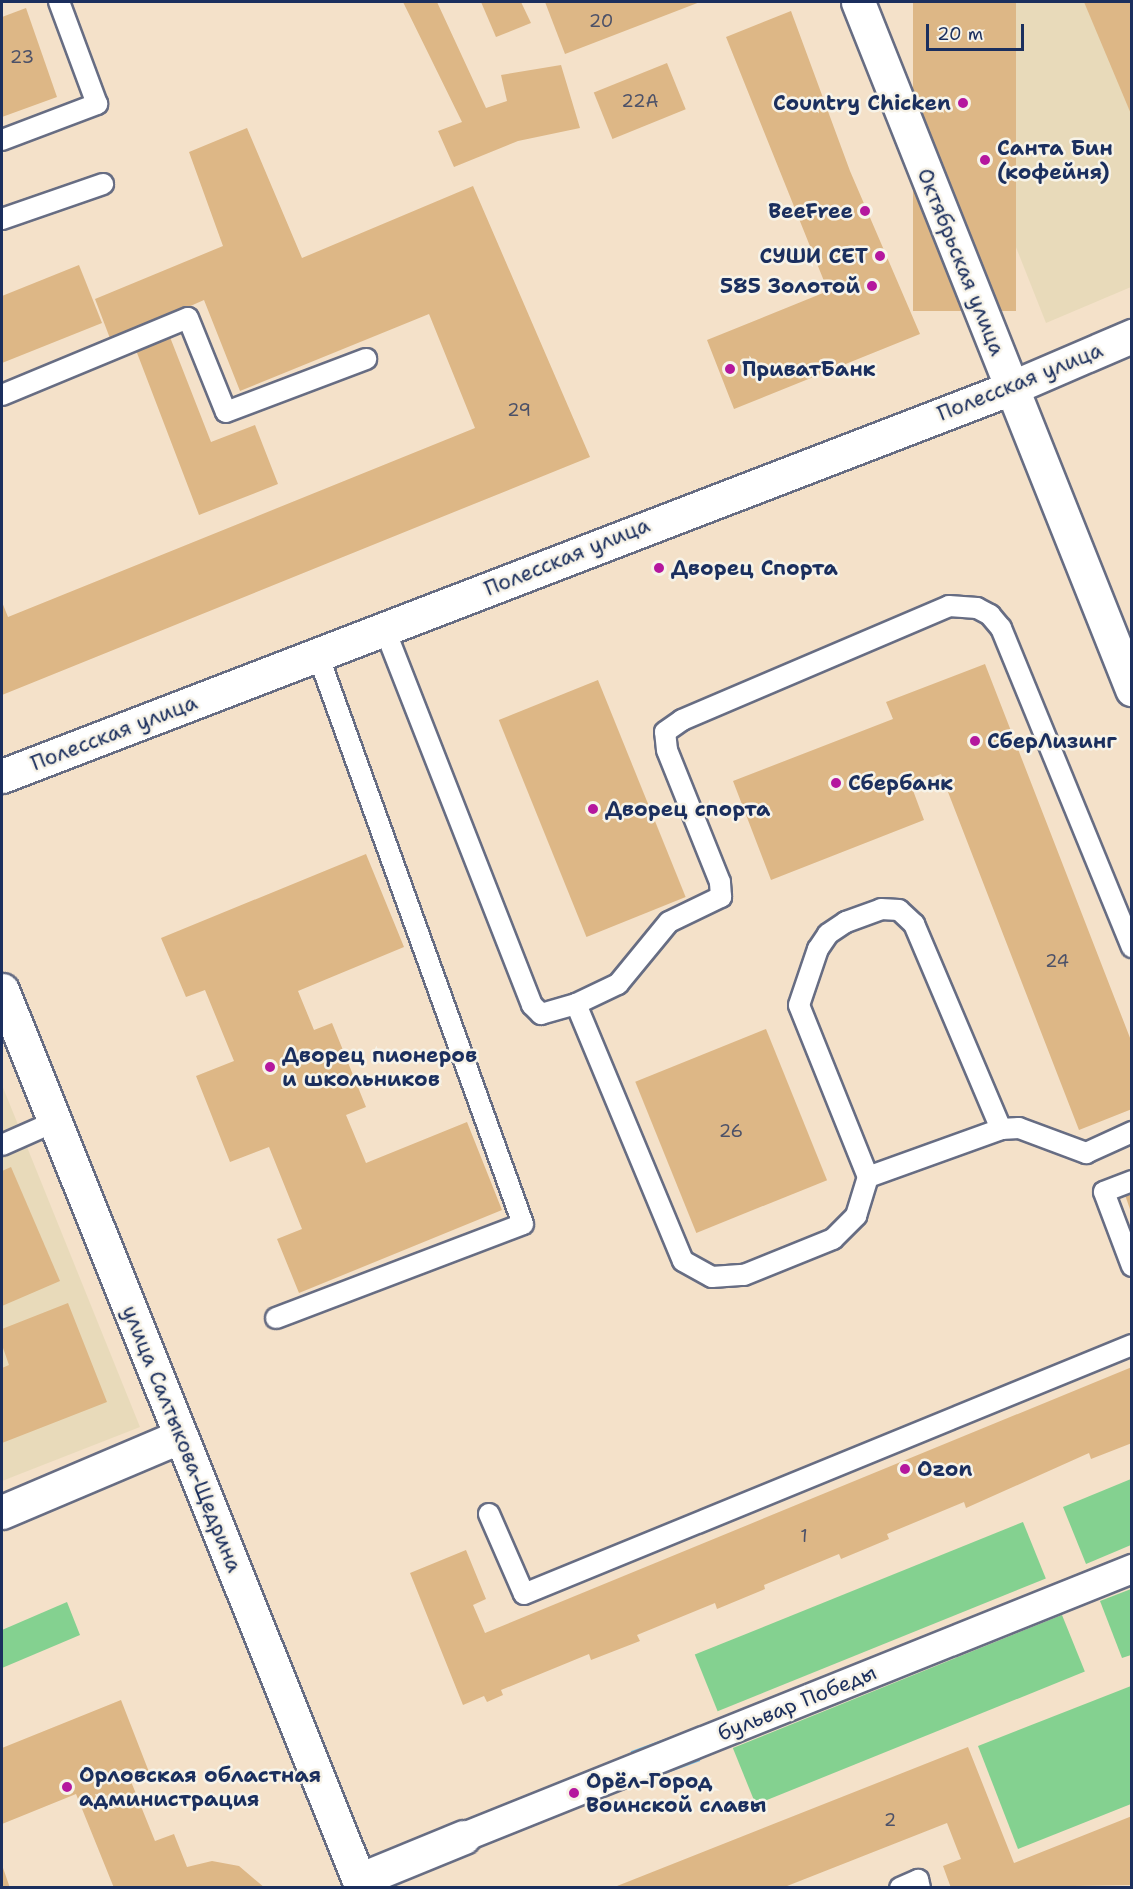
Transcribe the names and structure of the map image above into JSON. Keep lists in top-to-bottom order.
{
  "streets": {
    "main road": ["Октябрьская улица", "Полесская улица", "улица Салтыкова-Щедрина"],
    "street": ["бульвар Победы"]
  },
  "crossings": [
    ["Октябрьская улица", "Полесская улица"]
  ],
  "places": [
    "Country Chicken",
    "Санта Бин (кофейня)",
    "BeeFree",
    "СУШИ СЕТ",
    "585 Золотой",
    "ПриватБанк",
    "Дворец Спорта",
    "СберЛизинг",
    "Сбербанк",
    "Дворец спорта",
    "Дворец пионеров и школьников",
    "Ozon",
    "Орловская областная администрация",
    "Орёл-Город Воинской славы"
  ],
  "house_numbers": [
    "20",
    "23",
    "22А",
    "29",
    "24",
    "26",
    "1",
    "2"
  ],
  "scale_bar": "20 m"
}
